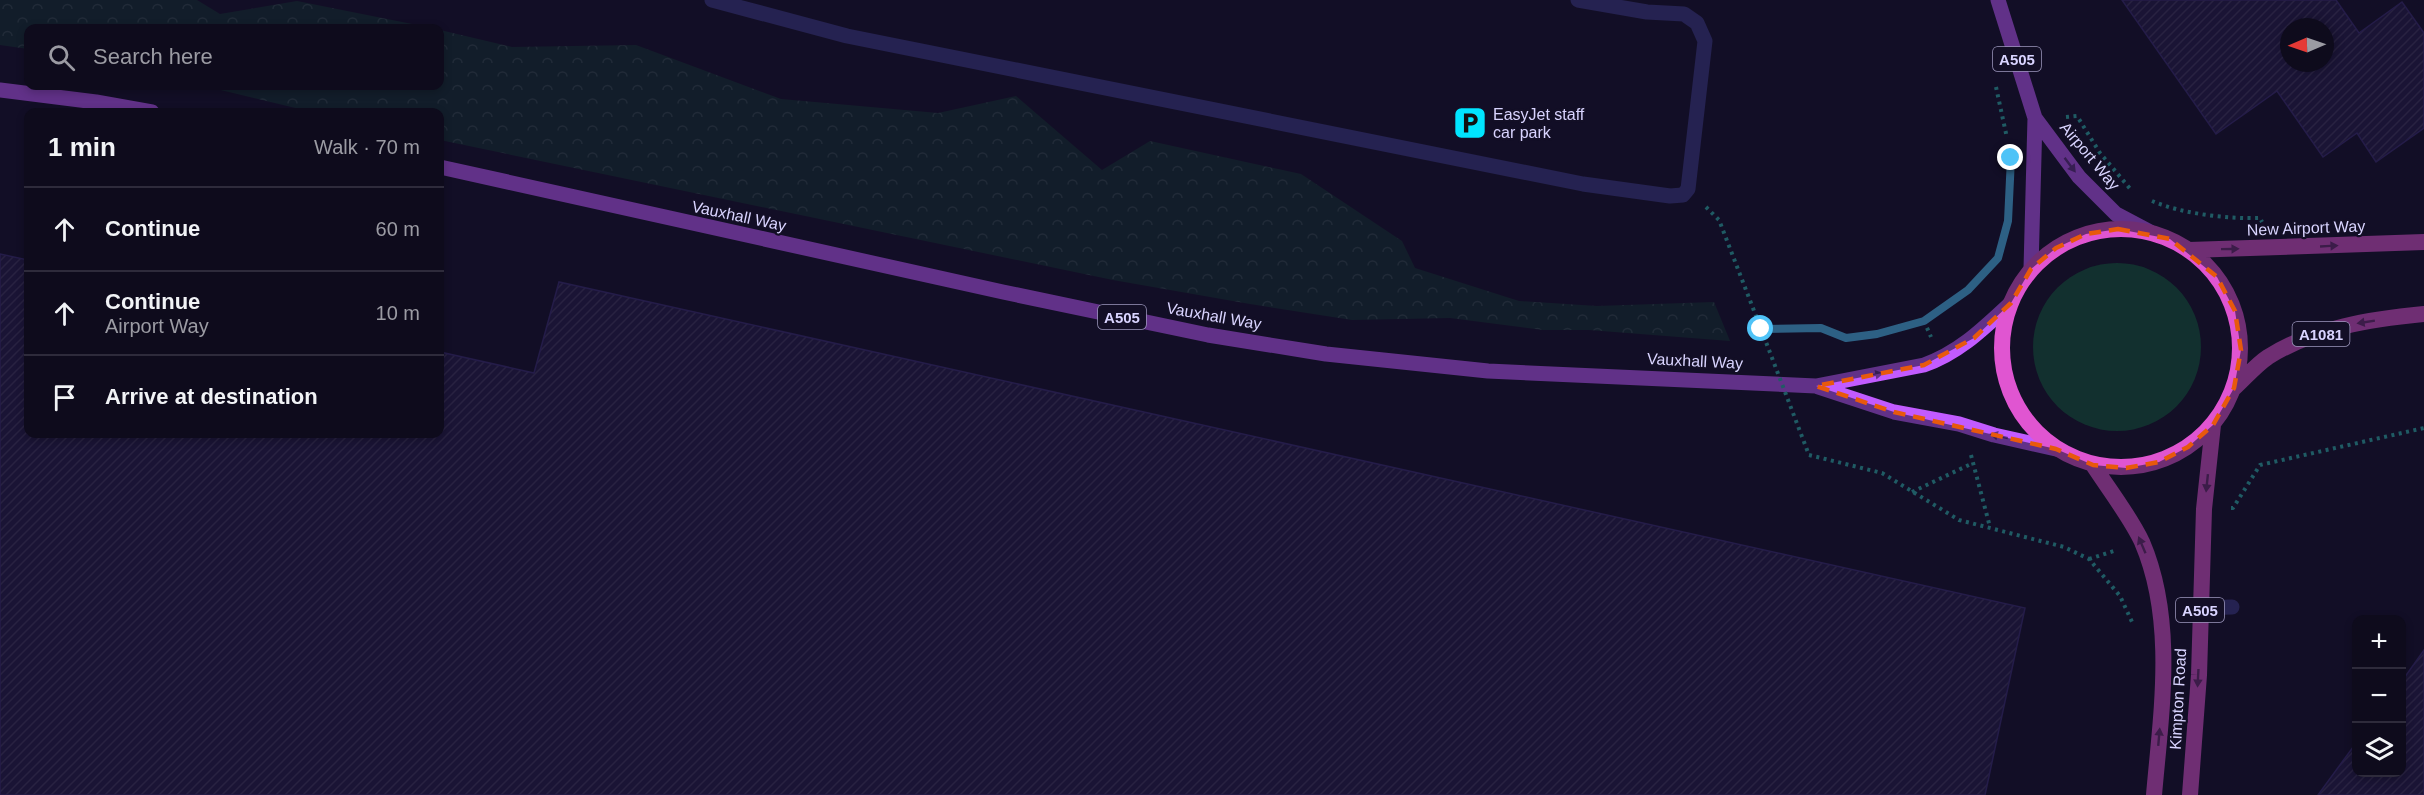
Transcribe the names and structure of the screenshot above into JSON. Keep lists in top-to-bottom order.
{
  "streets": {
    "highway": [
      "A505",
      "New Airport Way",
      "A1081",
      "Kimpton Road"
    ],
    "main road": ["Airport Way", "Vauxhall Way"]
  },
  "one_way": ["Airport Way"],
  "places": {
    "parking": ["EasyJet staff car park"]
  },
  "north": "left",
  "page": {
    "search": "Search here",
    "heading": ["1 min", "Walk · 70 m"],
    "list": [
      ["Continue", "60 m"],
      ["Continue", "Airport Way", "10 m"],
      "Arrive at destination"
    ],
    "map_buttons": ["+", "−"]
  }
}
